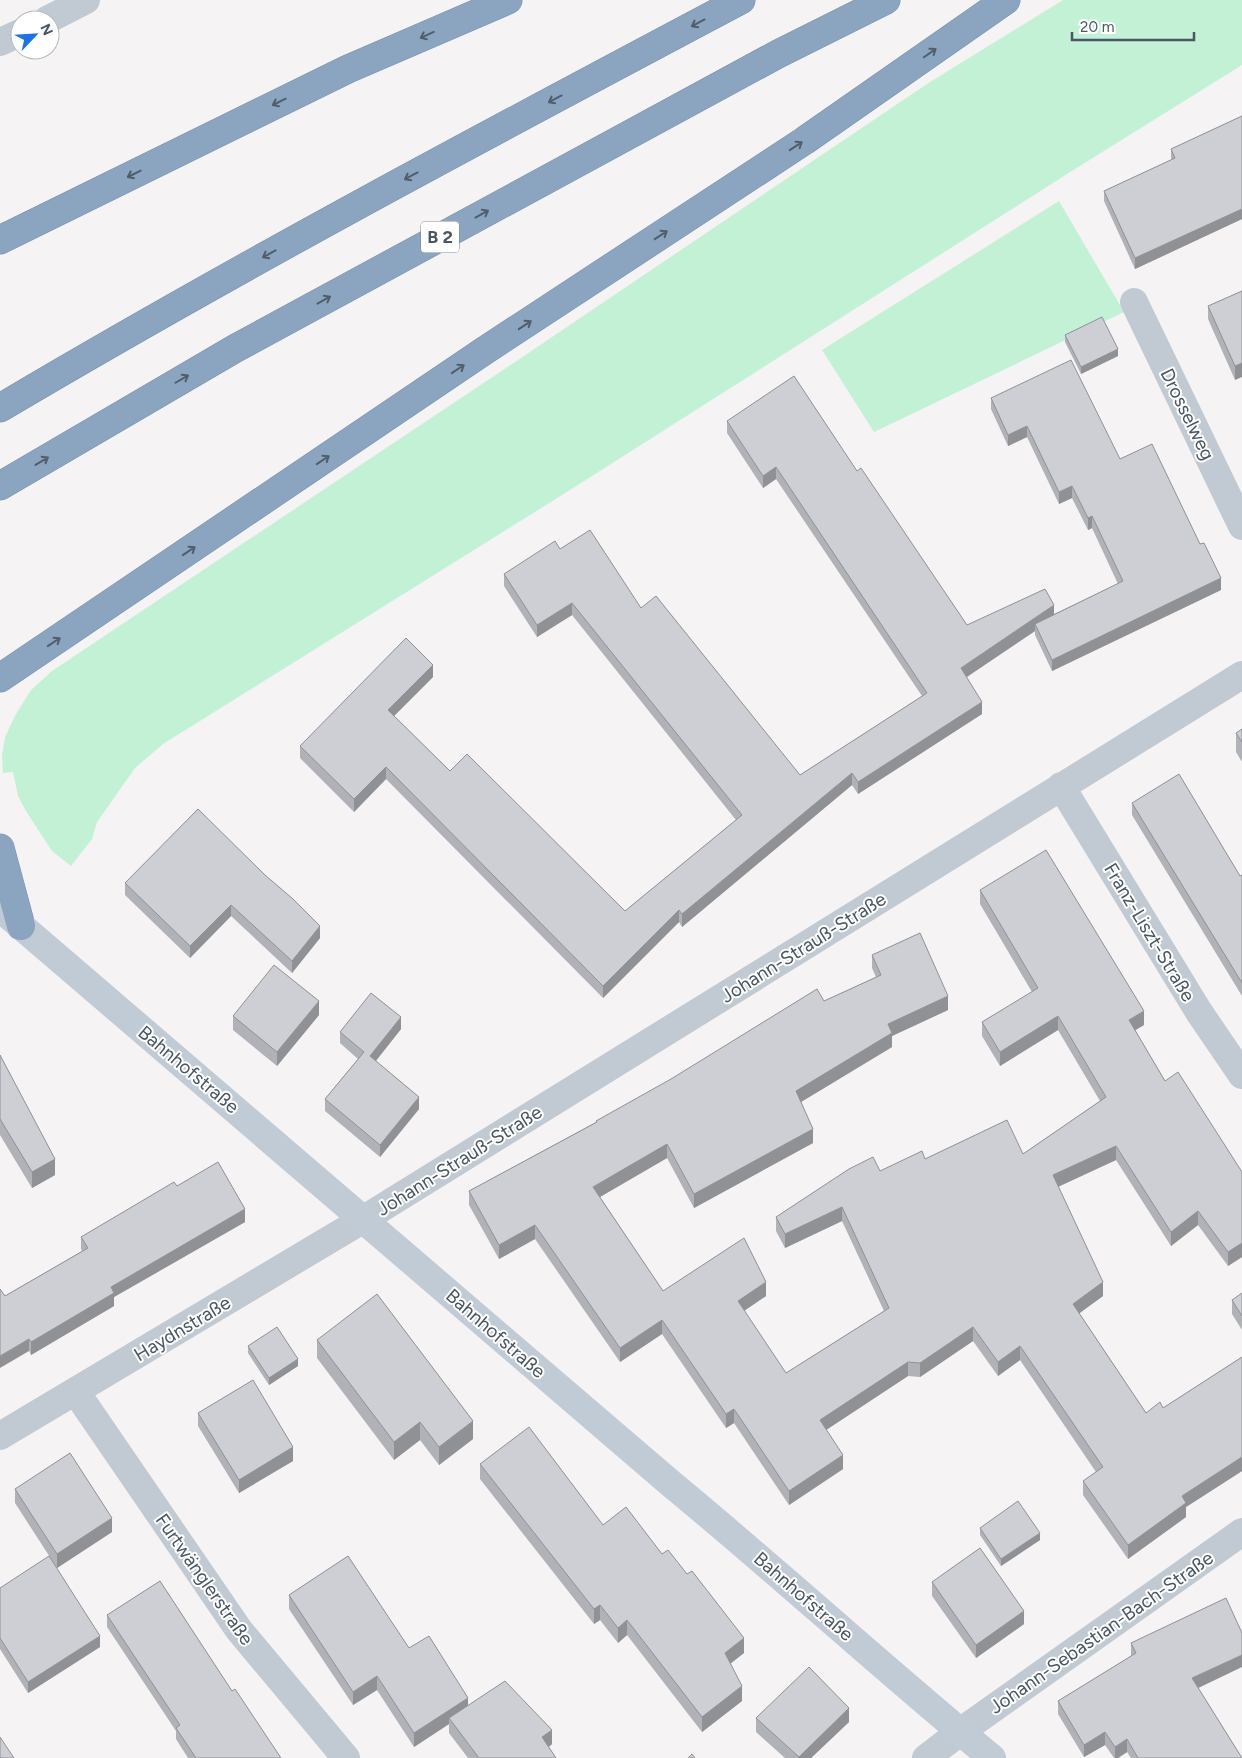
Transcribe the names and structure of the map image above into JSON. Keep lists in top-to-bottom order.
{
  "streets": {
    "highway": ["B 2"],
    "main road": ["Bahnhofstraße"],
    "street": [
      "Drosselweg",
      "Franz-Liszt-Straße",
      "Johann-Strauß-Straße",
      "Haydnstraße",
      "Furtwänglerstraße",
      "Johann-Sebastian-Bach-Straße"
    ]
  },
  "crossings": [
    ["Franz-Liszt-Straße", "Johann-Strauß-Straße"],
    ["Johann-Strauß-Straße", "Bahnhofstraße"],
    ["Johann-Strauß-Straße", "Haydnstraße"],
    ["Bahnhofstraße", "Haydnstraße"],
    ["Bahnhofstraße", "Johann-Sebastian-Bach-Straße"],
    ["Haydnstraße", "Furtwänglerstraße"]
  ],
  "scale_bar": "20 m",
  "north": "top right"
}
